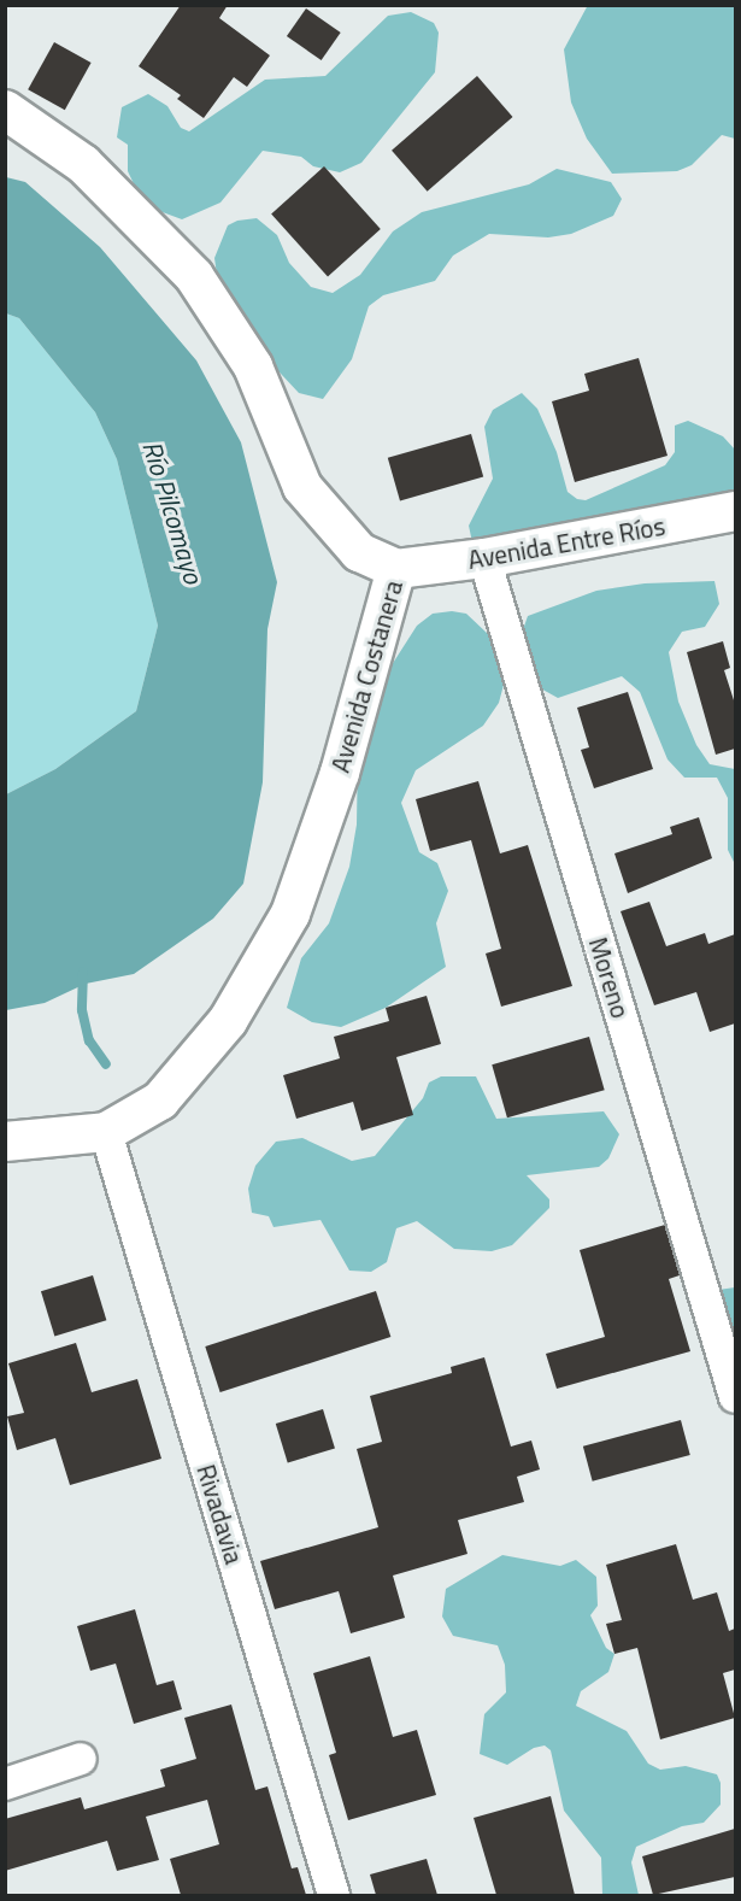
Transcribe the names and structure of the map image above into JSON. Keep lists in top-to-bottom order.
{
  "streets": {
    "street": [
      "Avenida Entre Ríos",
      "Avenida Costanera",
      "Moreno",
      "Rivadavia"
    ]
  },
  "crossings": [
    ["Avenida Entre Ríos", "Avenida Costanera"],
    ["Avenida Entre Ríos", "Moreno"],
    ["Avenida Costanera", "Rivadavia"]
  ],
  "water": ["Río Pilcomayo"]
}
